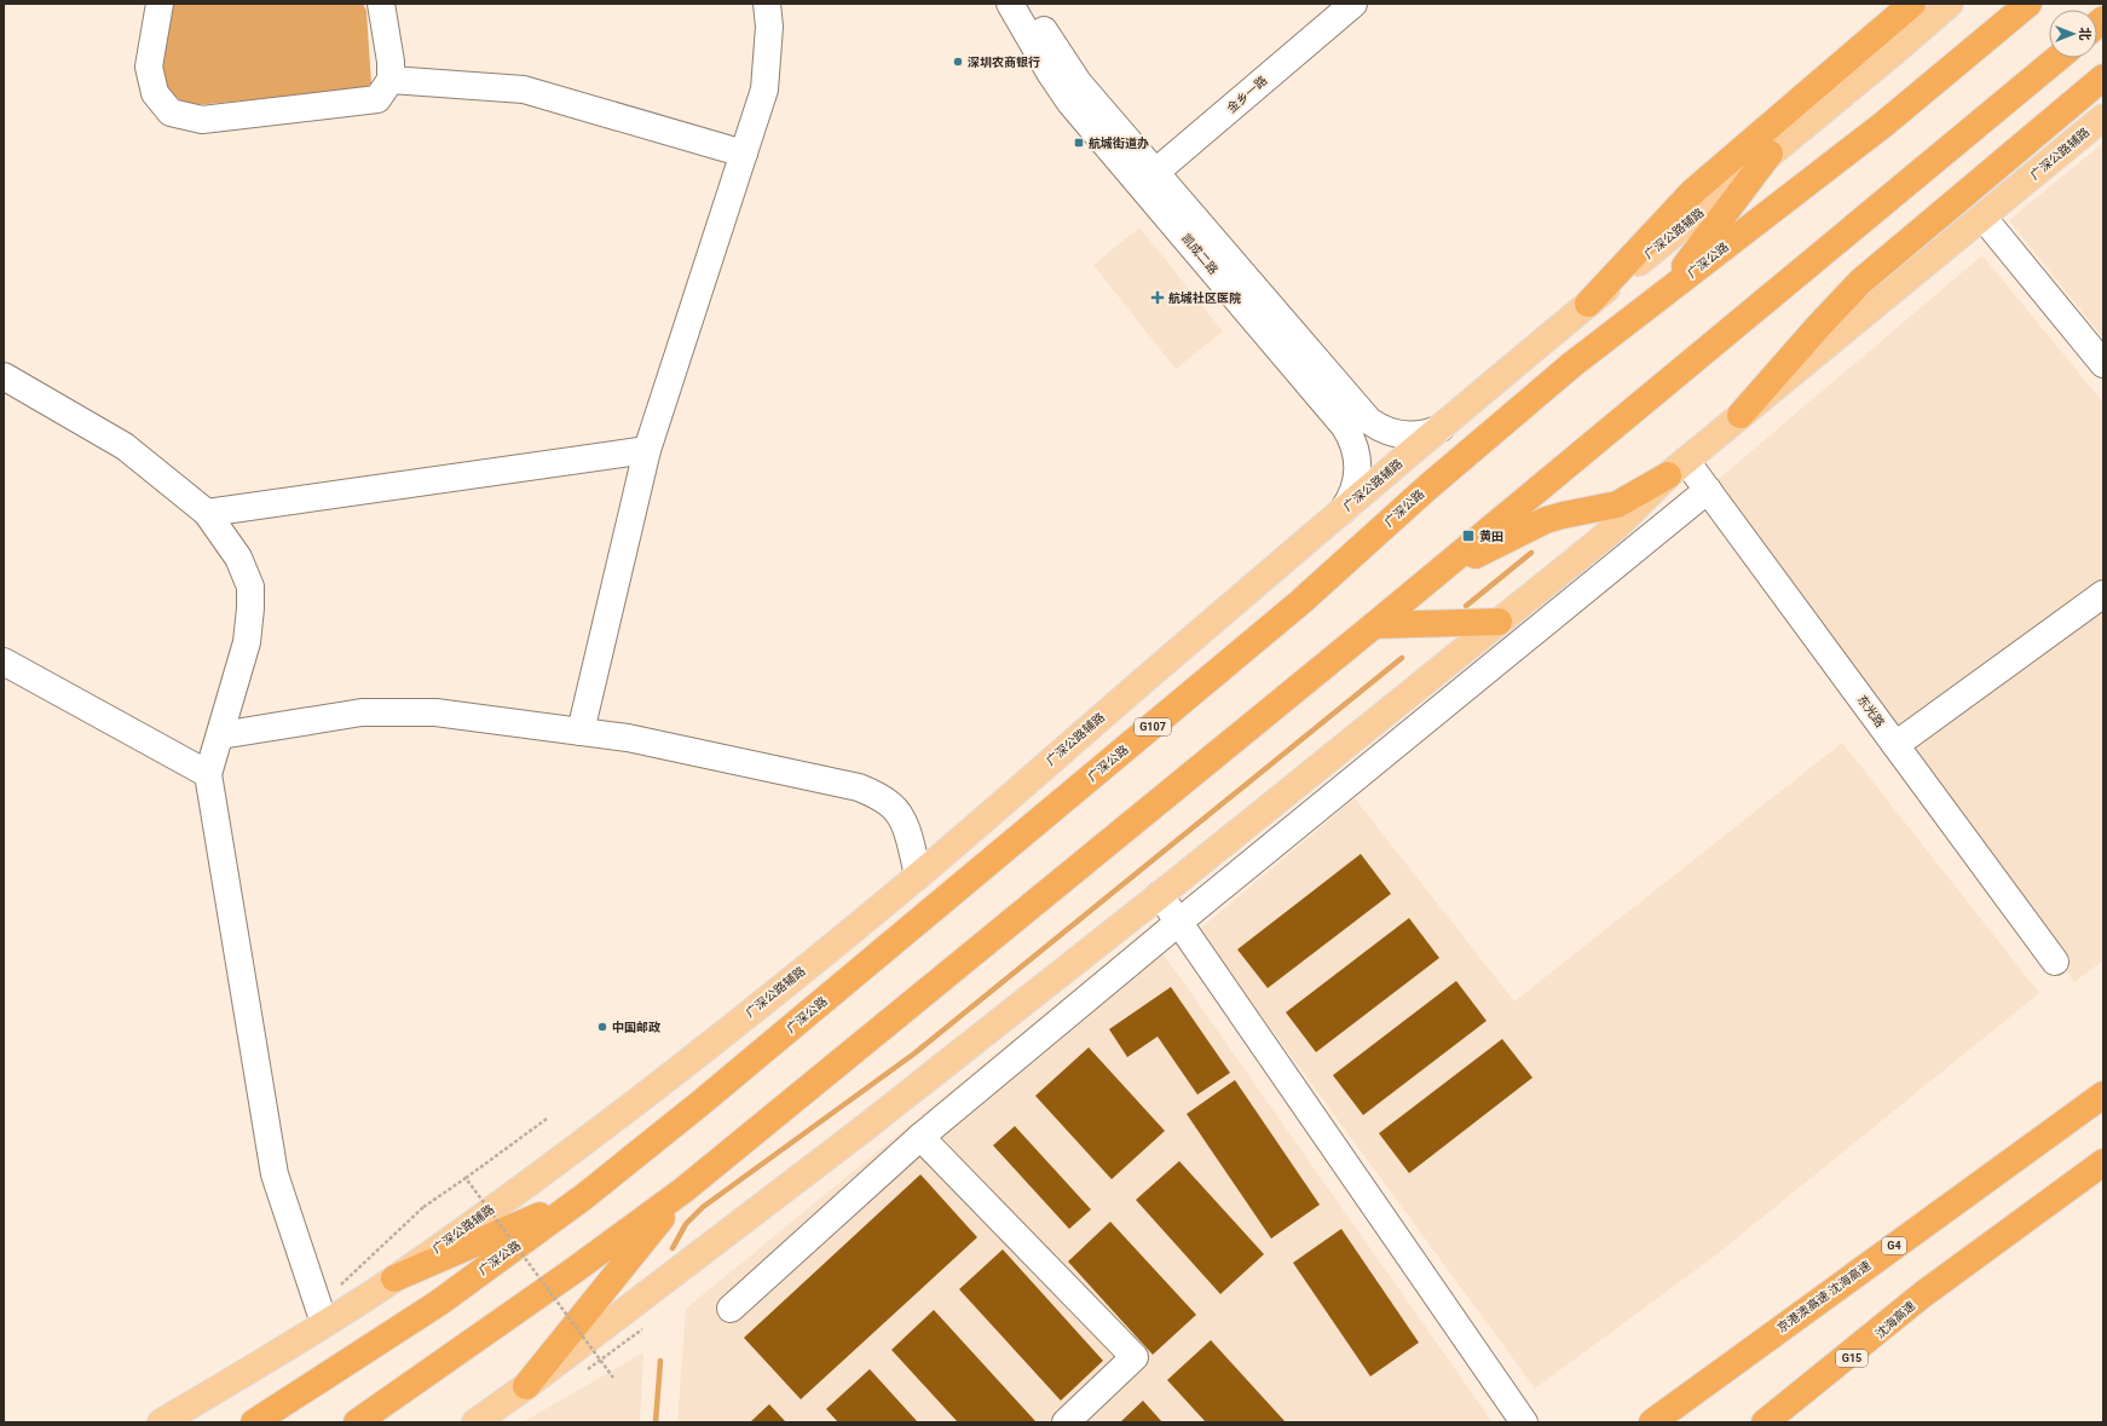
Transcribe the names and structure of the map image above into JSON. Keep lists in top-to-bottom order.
{
  "streets": {
    "highway": [
      "广深公路",
      "G107",
      "G4",
      "京港澳高速 沈海高速",
      "沈海高速",
      "G15"
    ],
    "main road": ["广深公路辅路"],
    "street": ["金乡一路", "凯成二路", "东光路"]
  },
  "crossings": [
    ["金乡一路", "凯成二路"],
    ["广深公路辅路", "凯成二路"],
    ["广深公路辅路", "东光路"],
    ["G4", "京港澳高速 沈海高速"]
  ],
  "places": {
    "other": ["深圳农商银行", "中国邮政"],
    "transit": ["航城街道办", "黄田"],
    "health": ["航城社区医院"]
  },
  "north": "right"
}
